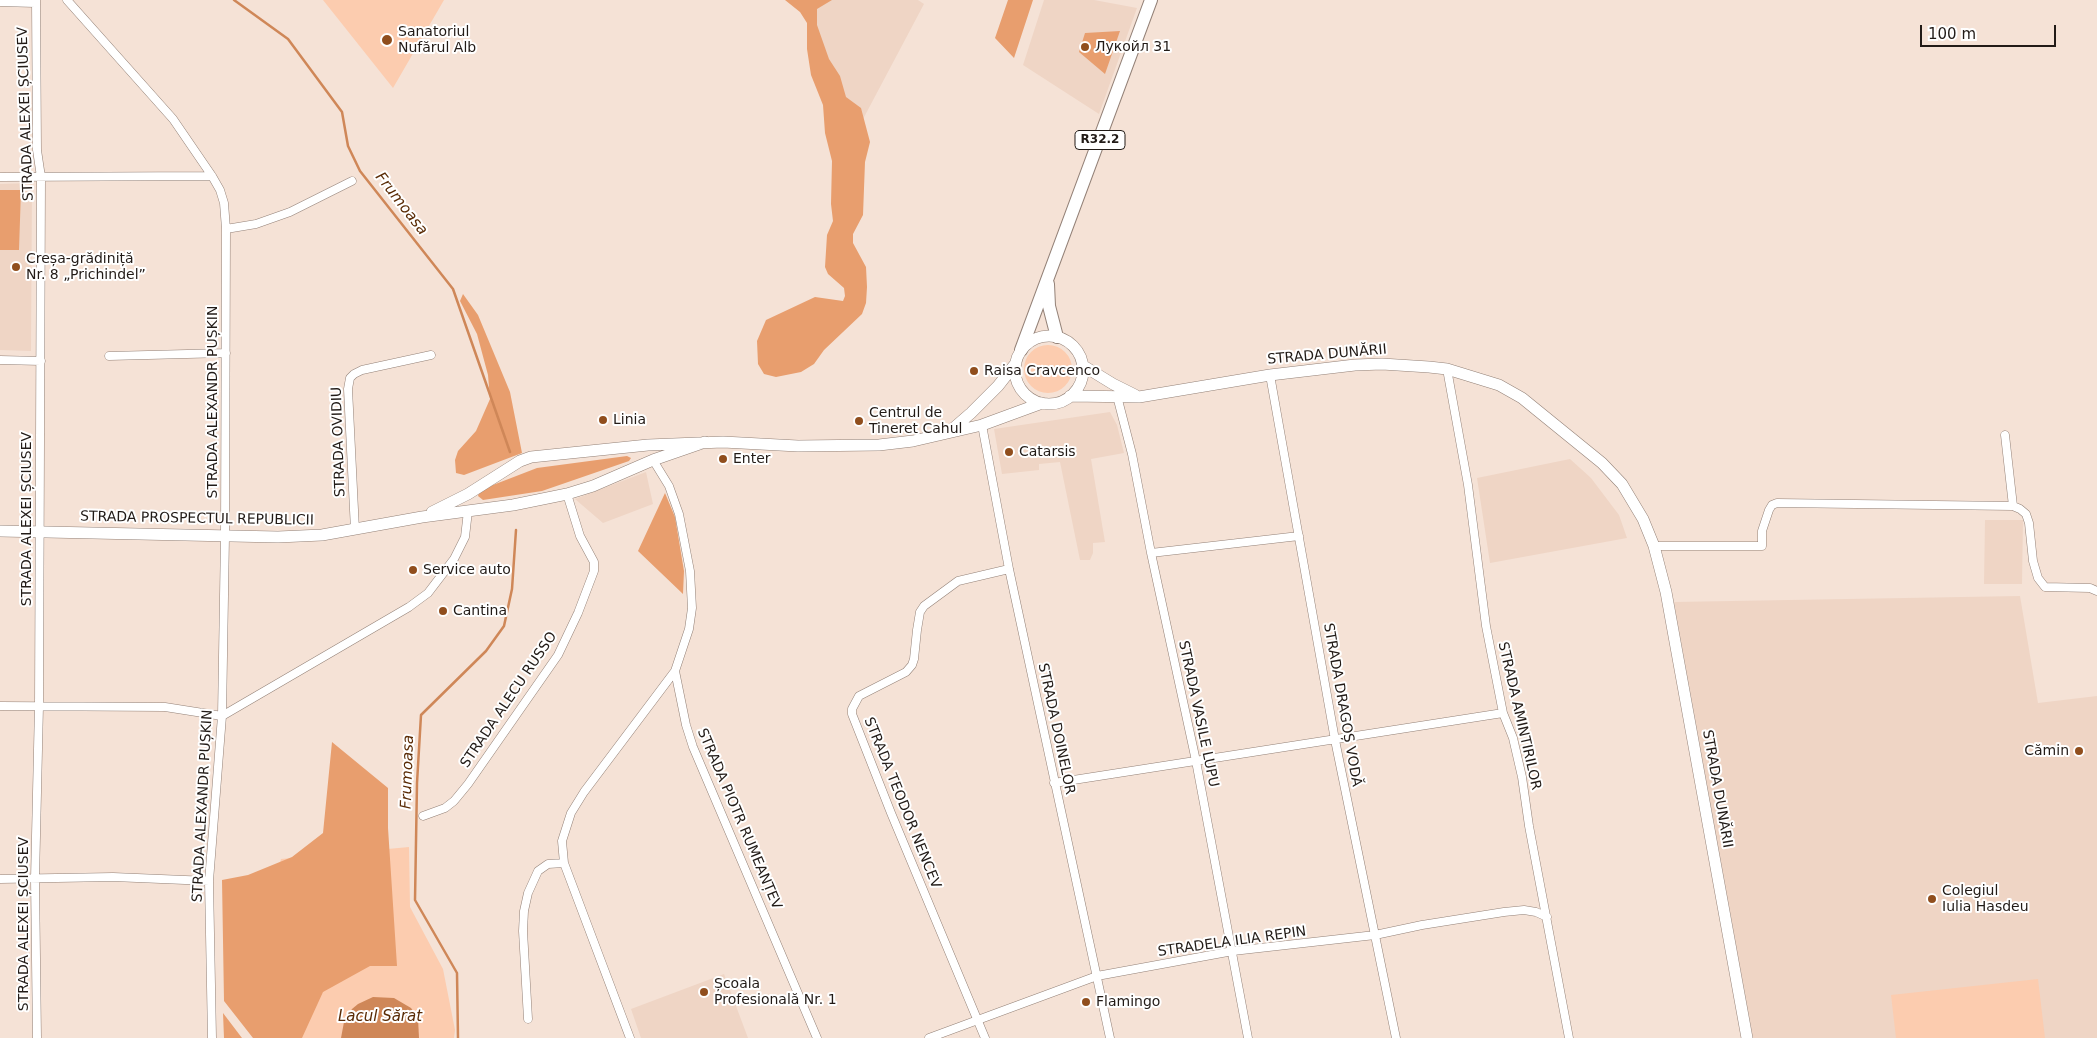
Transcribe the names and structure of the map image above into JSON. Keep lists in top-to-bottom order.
{
  "streets": {
    "main road": ["R32.2", "STRADA DUNĂRII", "STRADA PROSPECTUL REPUBLICII"],
    "street": [
      "STRADA ALEXEI ȘCIUSEV",
      "STRADA ALEXANDR PUȘKIN",
      "STRADA OVIDIU",
      "STRADA ALECU RUSSO",
      "STRADA DRAGOȘ VODĂ",
      "STRADA VASILE LUPU",
      "STRADA AMINTIRILOR",
      "STRADA DOINELOR",
      "STRADA TEODOR NENCEV",
      "STRADA PIOTR RUMEANȚEV",
      "STRADELA ILIA REPIN"
    ]
  },
  "crossings": [
    ["STRADA ALEXEI ȘCIUSEV", "STRADA PROSPECTUL REPUBLICII"],
    ["R32.2", "STRADA DUNĂRII"],
    ["R32.2", "STRADA PROSPECTUL REPUBLICII"],
    ["STRADA DUNĂRII", "STRADA PROSPECTUL REPUBLICII"],
    ["STRADA DUNĂRII", "STRADA DRAGOȘ VODĂ"],
    ["STRADA DUNĂRII", "STRADA VASILE LUPU"],
    ["STRADA DUNĂRII", "STRADA AMINTIRILOR"],
    ["STRADA ALEXANDR PUȘKIN", "STRADA PROSPECTUL REPUBLICII"],
    ["STRADA OVIDIU", "STRADA PROSPECTUL REPUBLICII"],
    ["STRADA PROSPECTUL REPUBLICII", "STRADA ALECU RUSSO"],
    ["STRADA PROSPECTUL REPUBLICII", "STRADA DOINELOR"],
    ["STRADA PROSPECTUL REPUBLICII", "STRADA PIOTR RUMEANȚEV"],
    ["STRADA DRAGOȘ VODĂ", "STRADELA ILIA REPIN"],
    ["STRADA VASILE LUPU", "STRADELA ILIA REPIN"],
    ["STRADA AMINTIRILOR", "STRADELA ILIA REPIN"],
    ["STRADA DOINELOR", "STRADA TEODOR NENCEV"],
    ["STRADA DOINELOR", "STRADELA ILIA REPIN"],
    ["STRADA TEODOR NENCEV", "STRADELA ILIA REPIN"]
  ],
  "water": ["Frumoasa", "Lacul Sărat"],
  "places": [
    "Sanatoriul Nufărul Alb",
    "Лукойл 31",
    "Creșa-grădiniță Nr. 8 „Prichindel”",
    "Raisa Cravcenco",
    "Linia",
    "Centrul de Tineret Cahul",
    "Catarsis",
    "Enter",
    "Service auto",
    "Cantina",
    "Cămin",
    "Colegiul Iulia Hasdeu",
    "Școala Profesională Nr. 1",
    "Flamingo"
  ],
  "scale_bar": "100 m"
}
